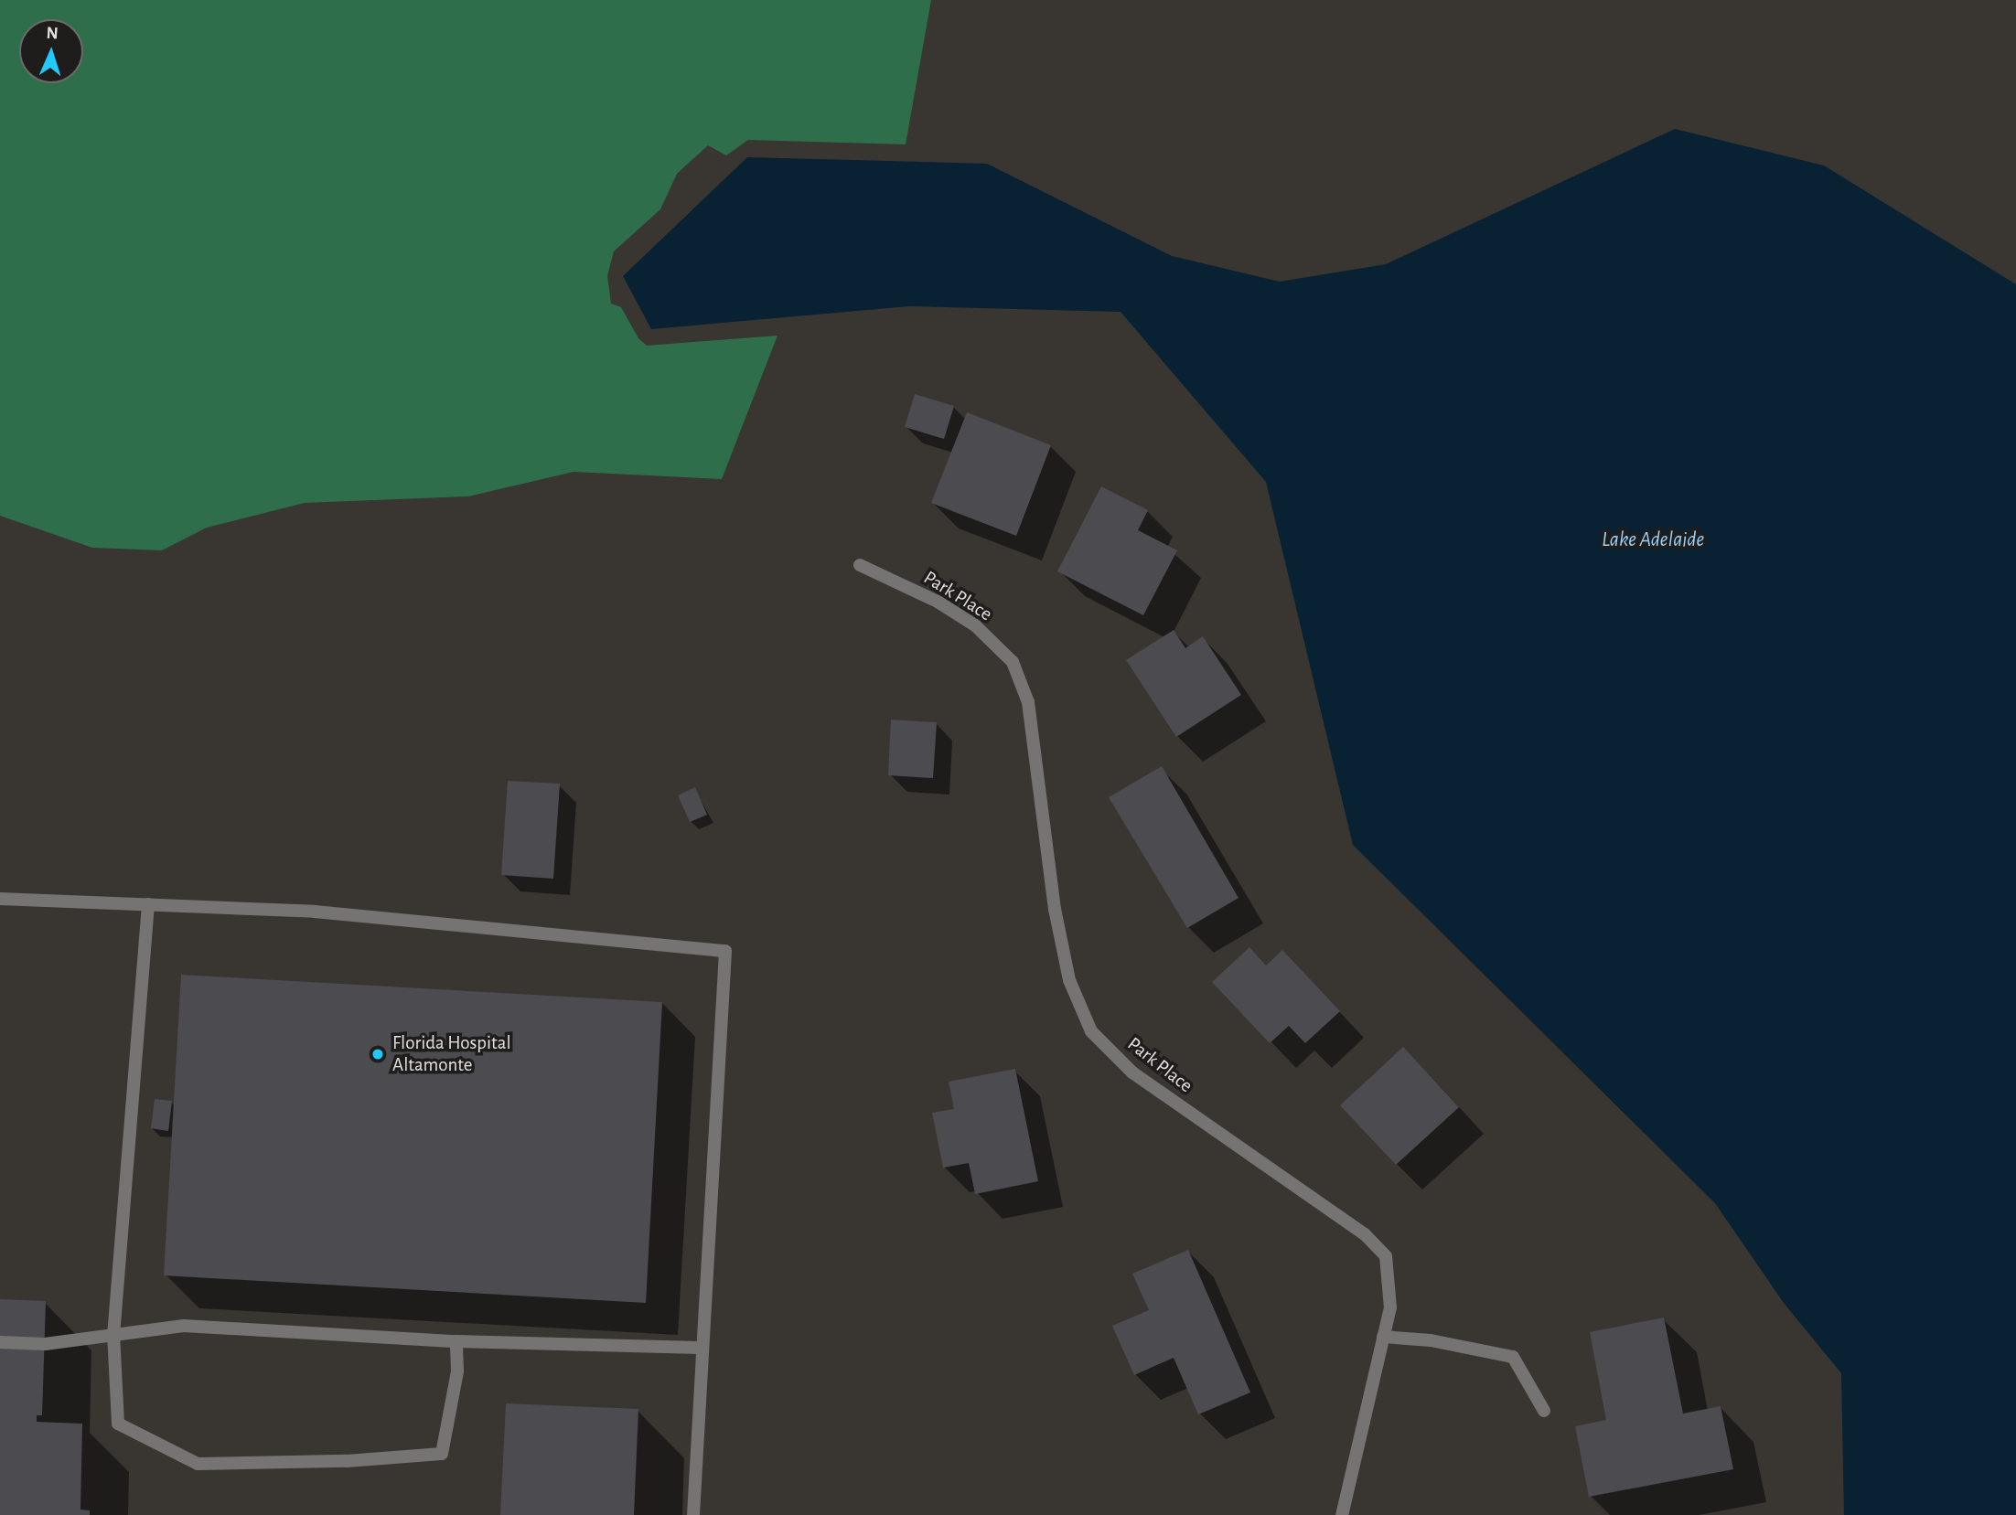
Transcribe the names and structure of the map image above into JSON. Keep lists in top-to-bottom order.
{
  "streets": {
    "street": ["Park Place"]
  },
  "water": ["Lake Adelaide"],
  "places": ["Florida Hospital Altamonte"],
  "north": "top"
}
